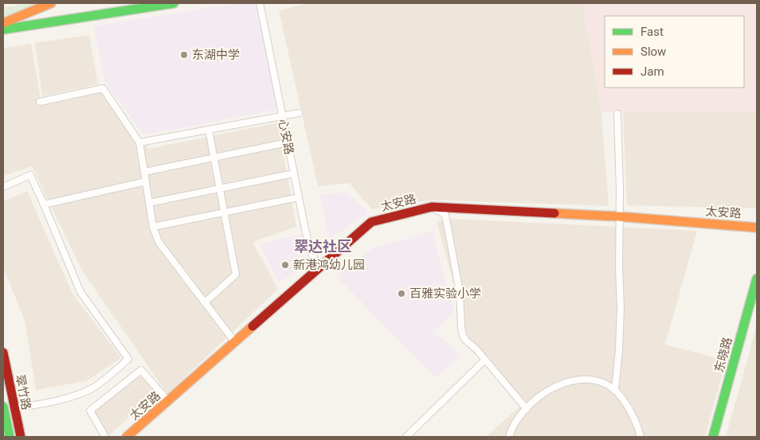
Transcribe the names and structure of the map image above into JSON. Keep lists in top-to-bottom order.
{
  "streets": {
    "main road": ["太安路", "东晓路", "翠竹路"],
    "street": ["心安路"]
  },
  "crossings": [
    ["心安路", "太安路"]
  ],
  "districts": ["翠达社区"],
  "places": ["东湖中学", "新港鸿幼儿园", "百雅实验小学"],
  "legend": ["Fast", "Slow", "Jam"]
}
